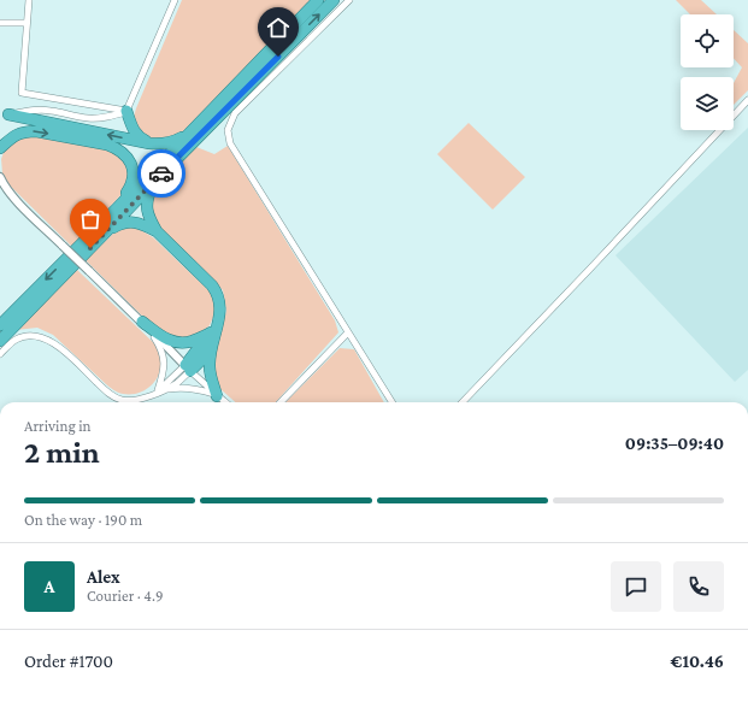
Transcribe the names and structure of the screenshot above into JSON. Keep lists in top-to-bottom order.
{
  "page": {
    "heading": ["2 min", "Arriving in", "09:35–09:40"],
    "panel": [
      "Alex",
      "Courier · 4.9",
      "Order #1700",
      "€10.46"
    ],
    "bar": "On the way · 190 m",
    "round": "A"
  }
}
